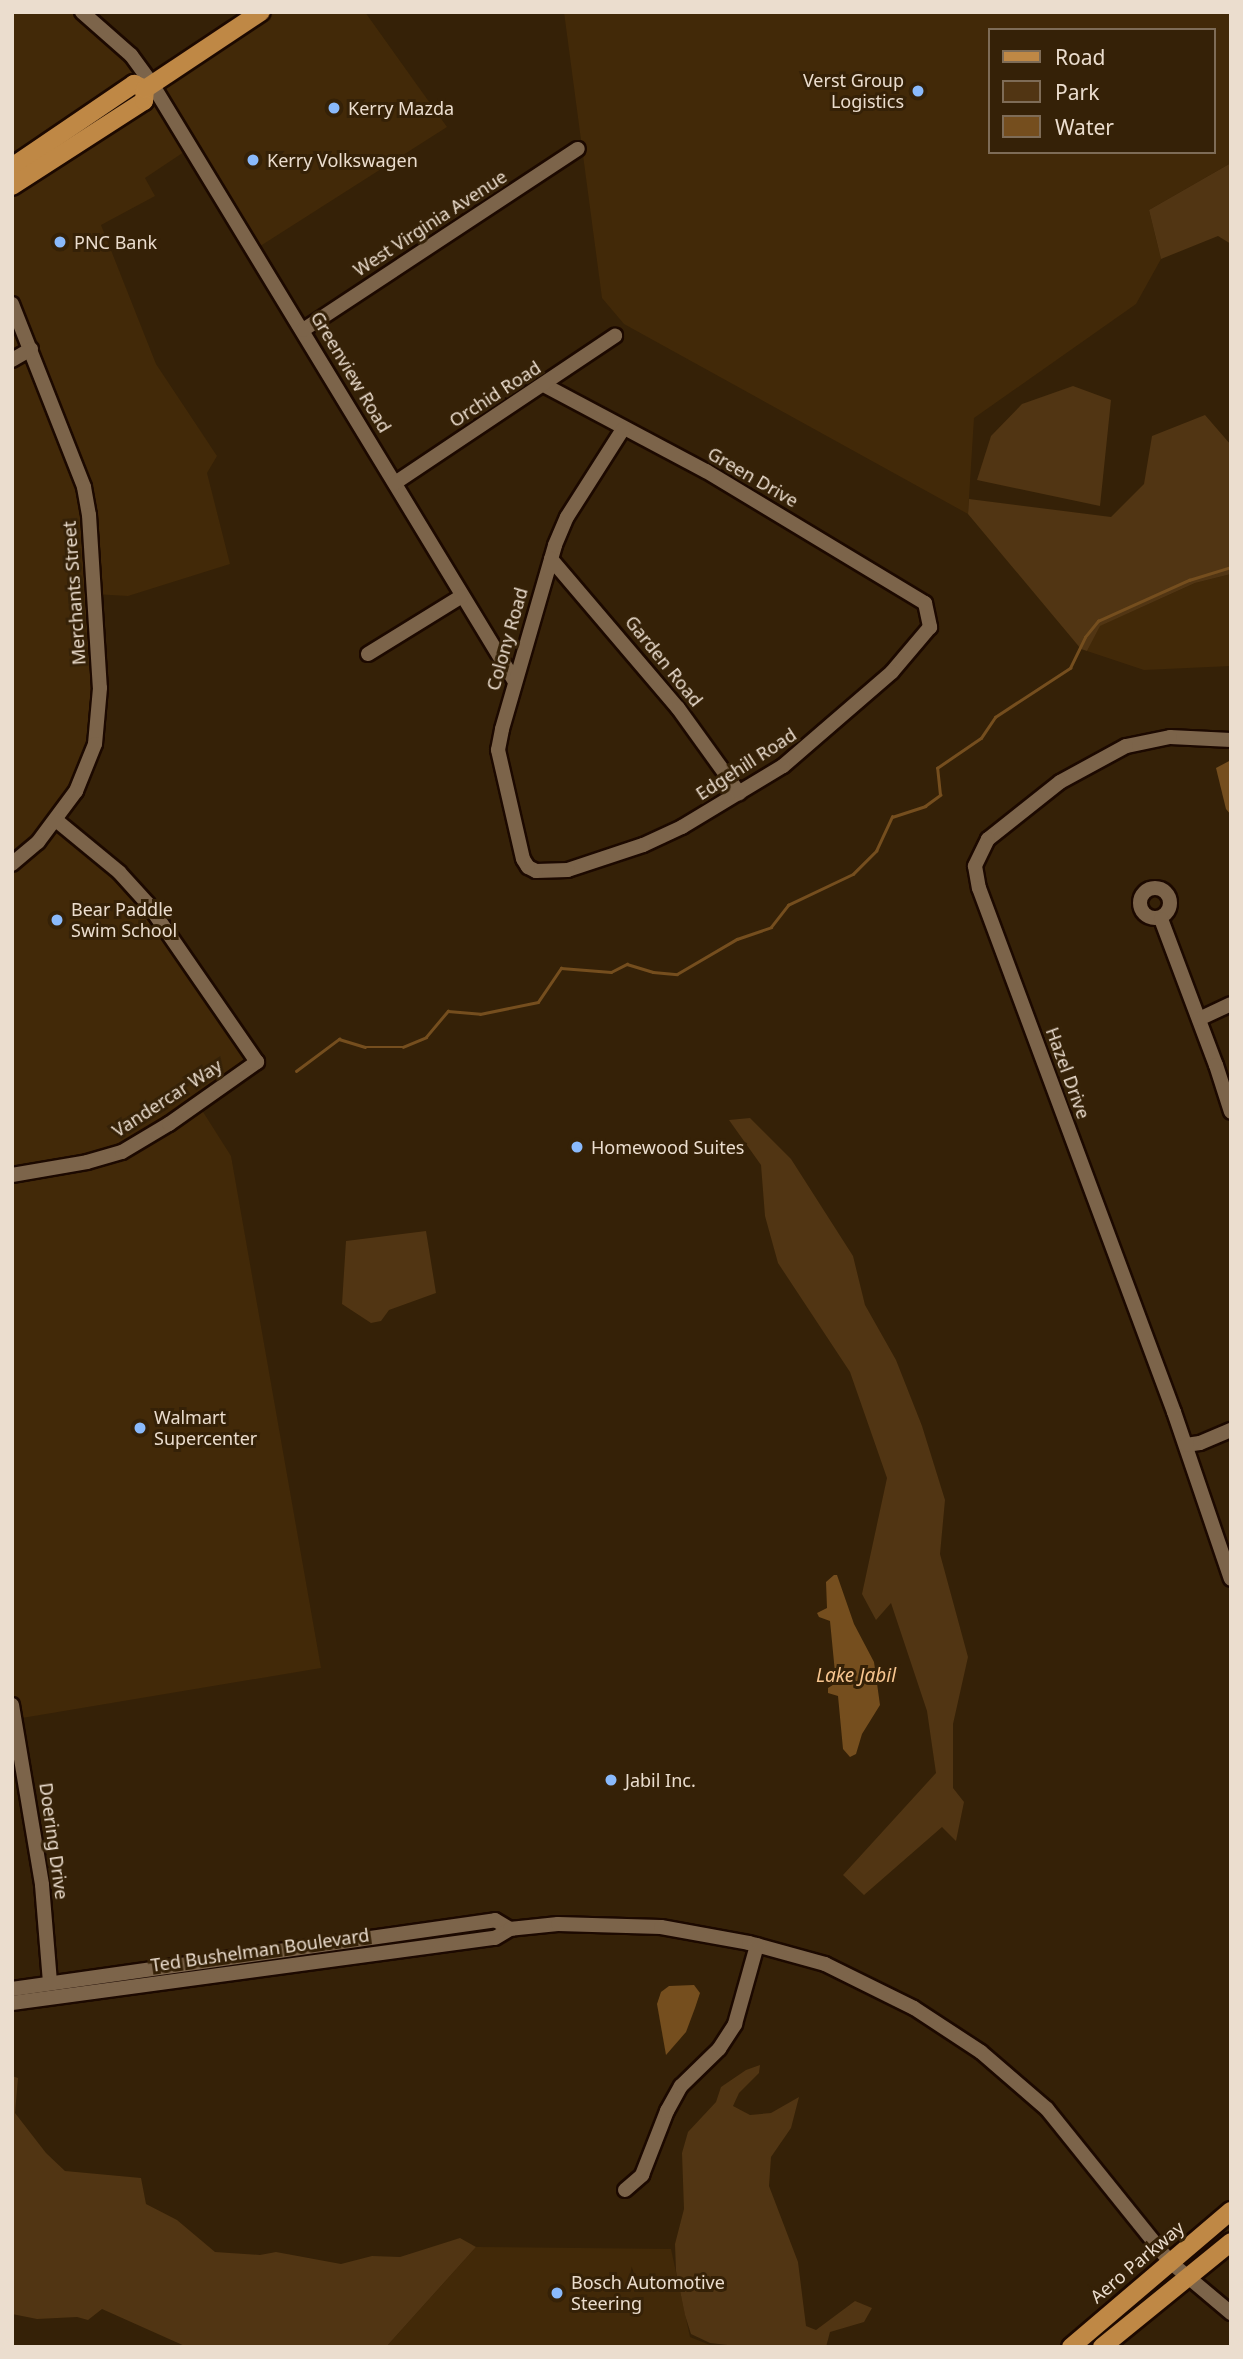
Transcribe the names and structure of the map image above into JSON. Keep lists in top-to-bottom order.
{
  "streets": {
    "main road": ["Aero Parkway"],
    "street": [
      "West Virginia Avenue",
      "Greenview Road",
      "Orchid Road",
      "Green Drive",
      "Merchants Street",
      "Colony Road",
      "Garden Road",
      "Edgehill Road",
      "Hazel Drive",
      "Vandercar Way",
      "Doering Drive",
      "Ted Bushelman Boulevard"
    ]
  },
  "crossings": [
    ["West Virginia Avenue", "Greenview Road"],
    ["Greenview Road", "Orchid Road"],
    ["Greenview Road", "Colony Road"],
    ["Orchid Road", "Green Drive"],
    ["Green Drive", "Colony Road"],
    ["Green Drive", "Edgehill Road"],
    ["Merchants Street", "Vandercar Way"],
    ["Colony Road", "Garden Road"],
    ["Colony Road", "Edgehill Road"],
    ["Garden Road", "Edgehill Road"],
    ["Doering Drive", "Ted Bushelman Boulevard"],
    ["Ted Bushelman Boulevard", "Aero Parkway"]
  ],
  "water": ["Lake Jabil"],
  "places": [
    "Verst Group Logistics",
    "Kerry Mazda",
    "Kerry Volkswagen",
    "PNC Bank",
    "Bear Paddle Swim School",
    "Homewood Suites",
    "Walmart Supercenter",
    "Jabil Inc.",
    "Bosch Automotive Steering"
  ],
  "legend": ["Road", "Park", "Water"]
}
